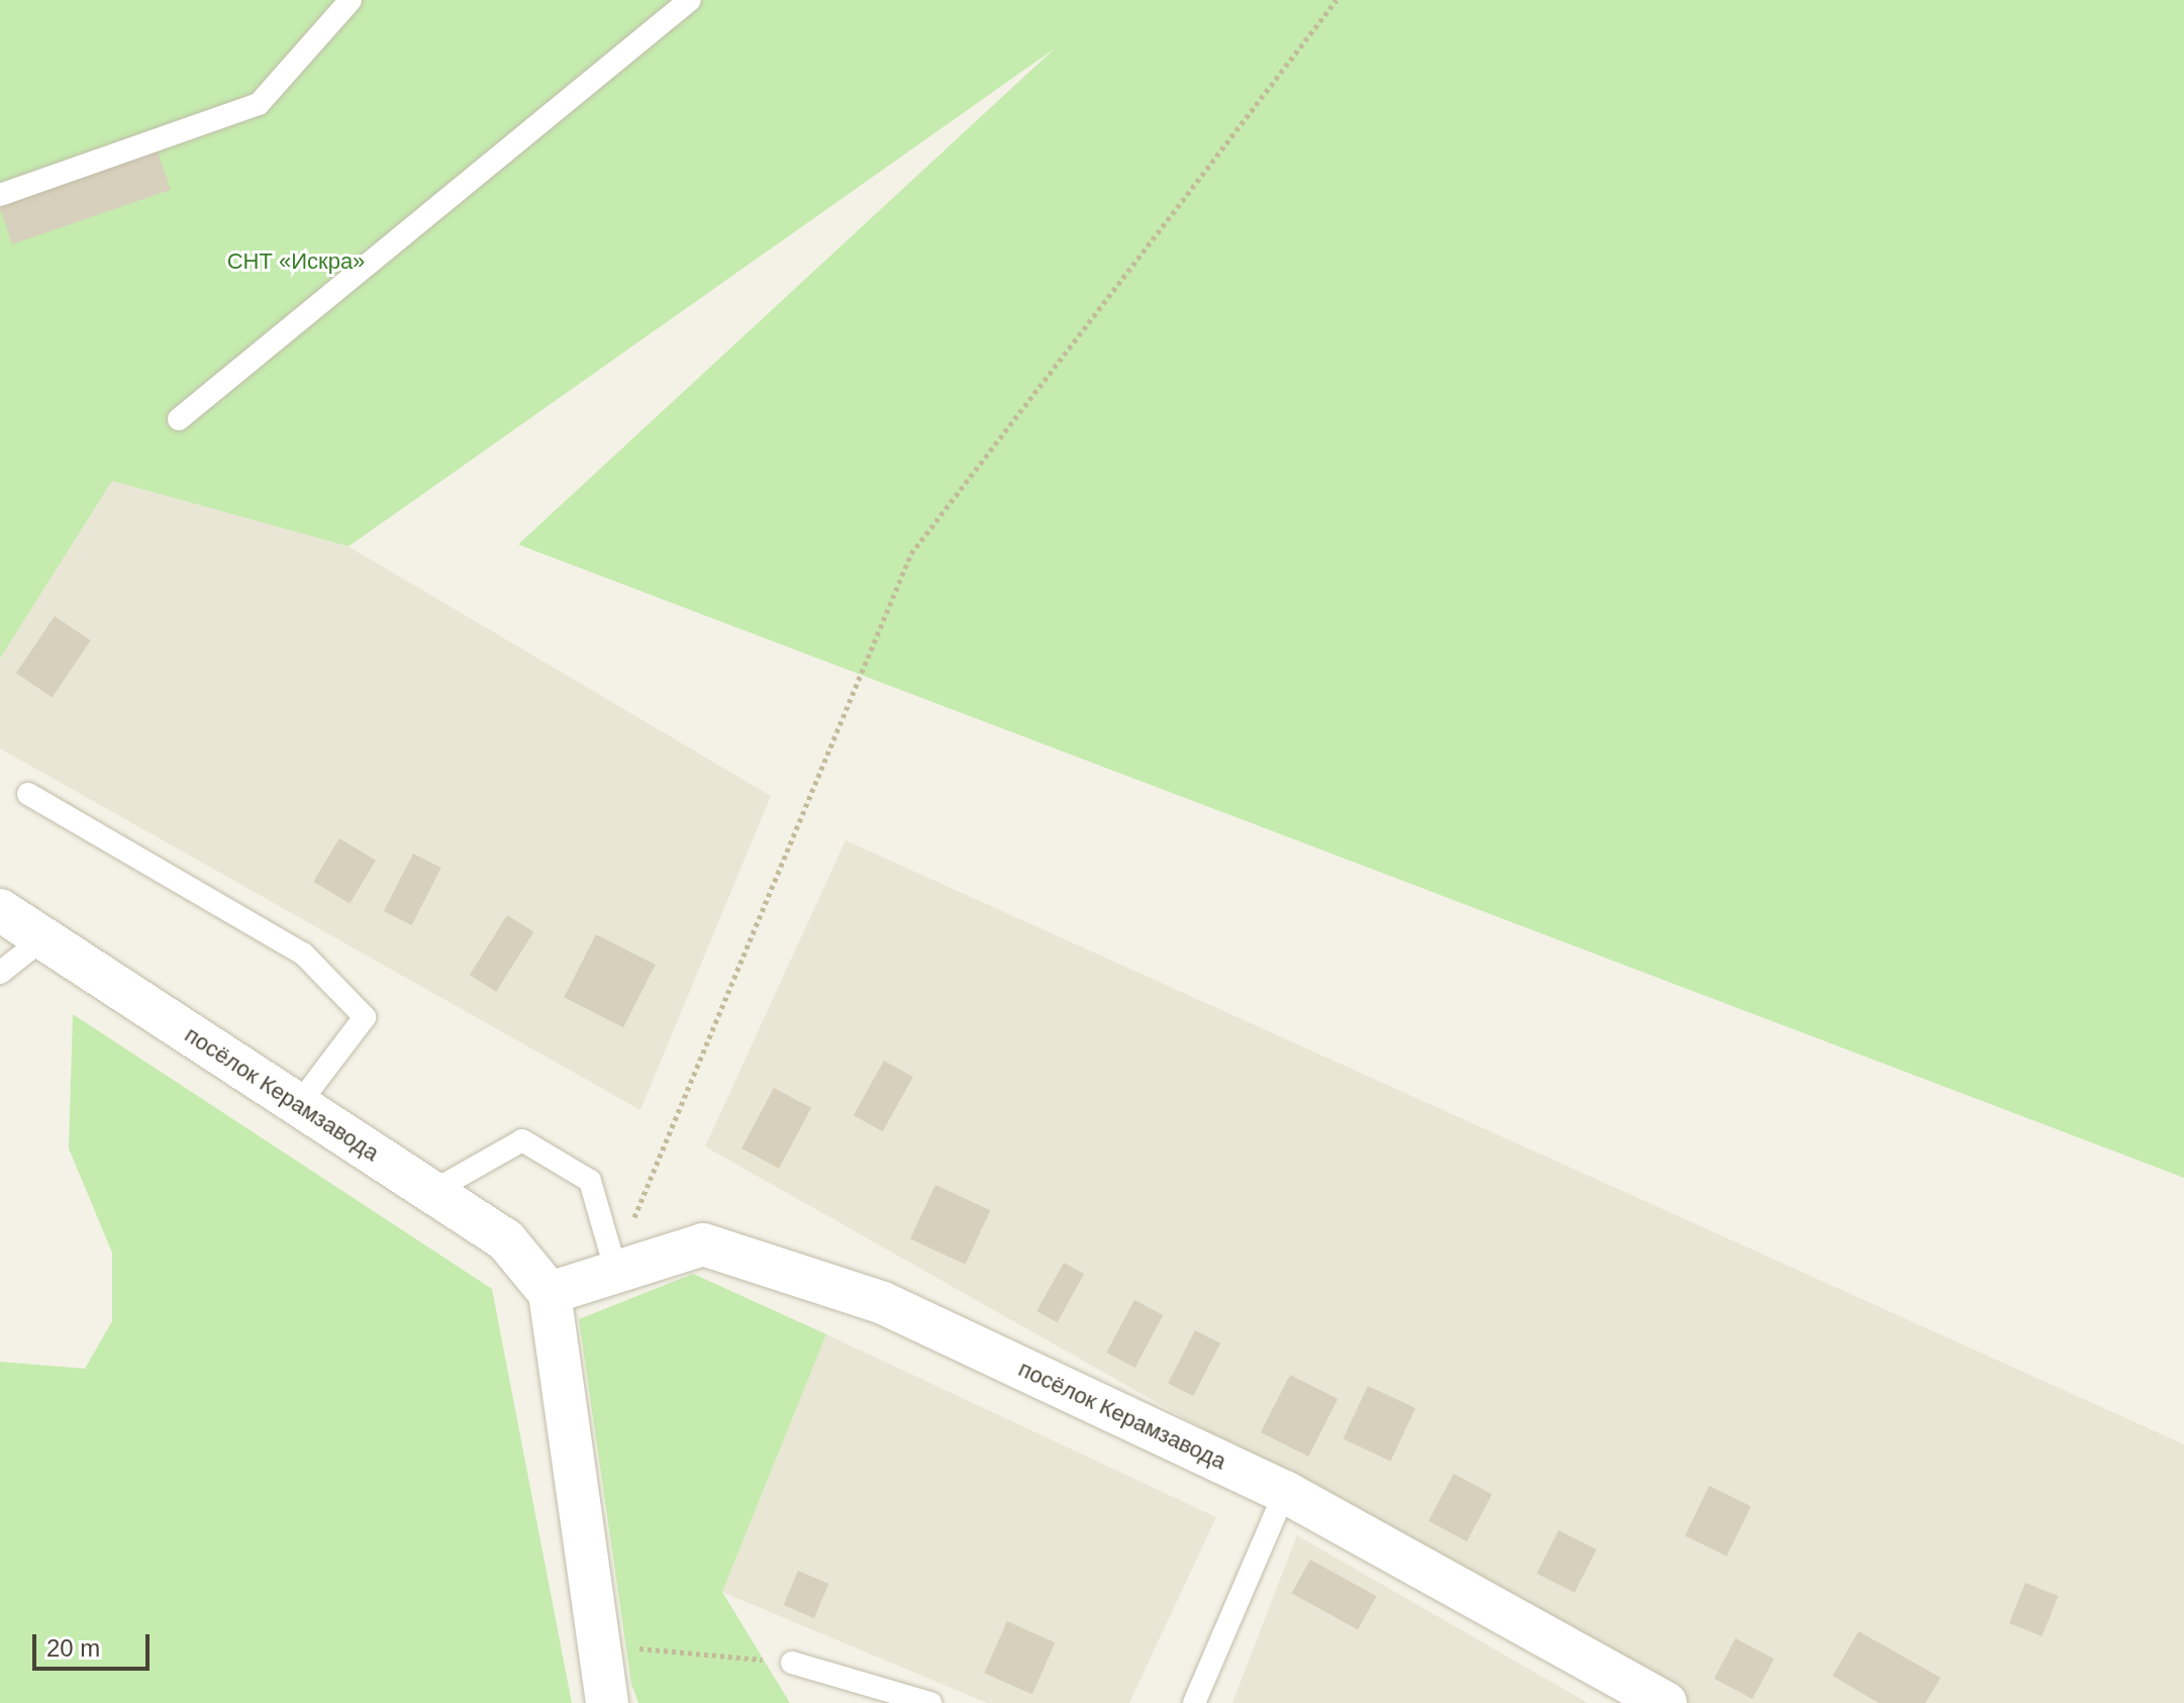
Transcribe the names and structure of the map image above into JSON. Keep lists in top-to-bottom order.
{
  "streets": {
    "street": ["посёлок Керамзавода"]
  },
  "parks": ["СНТ «Искра»"],
  "scale_bar": "20 m"
}
